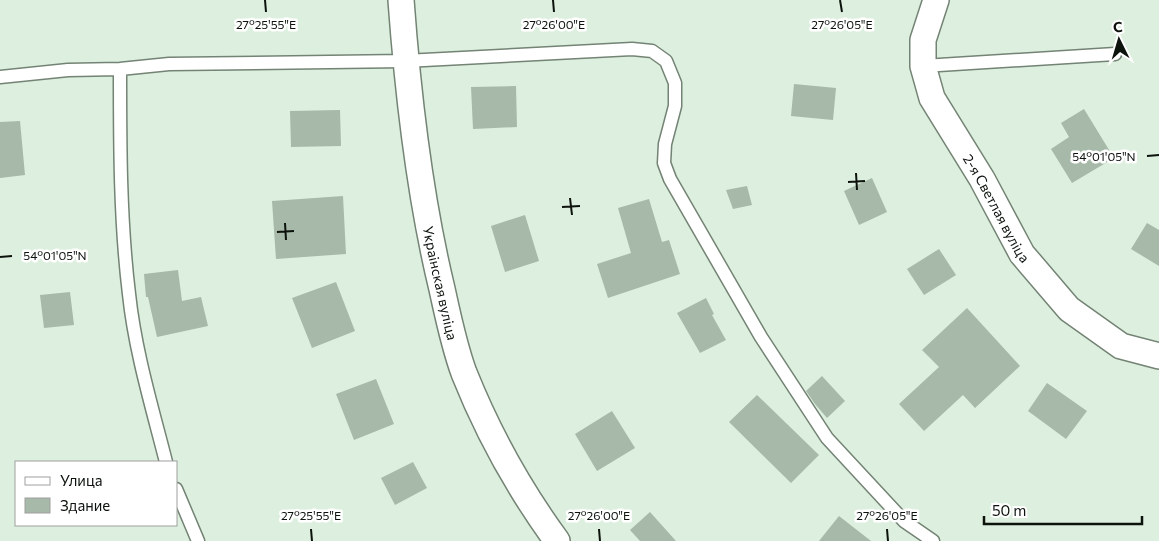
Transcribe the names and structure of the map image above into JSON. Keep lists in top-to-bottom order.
{
  "streets": {
    "street": ["2-я Светлая вуліца", "Украінская вуліца"]
  },
  "legend": ["Улица", "Здание"],
  "scale_bar": "50 m",
  "north": "top",
  "coordinates": [
    "27°25'55\"E",
    "27°26'00\"E",
    "27°26'05\"E",
    "54°01'05\"N"
  ]
}
